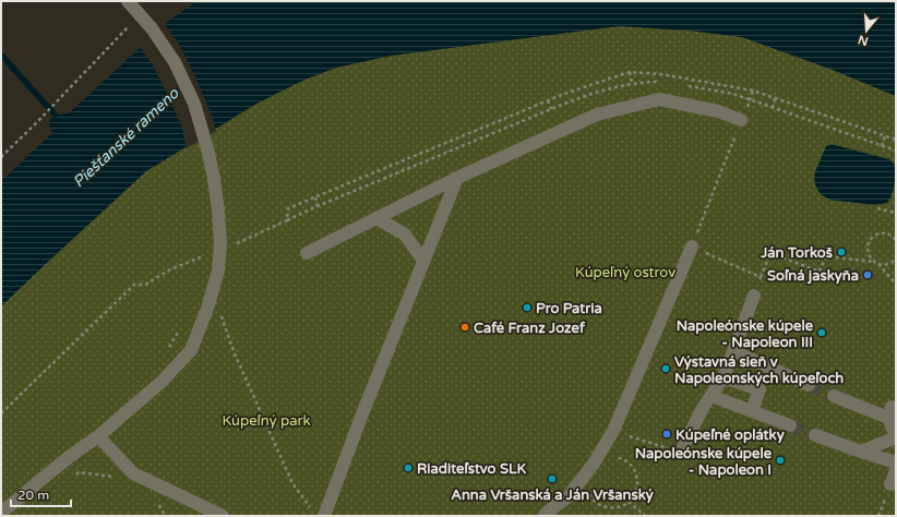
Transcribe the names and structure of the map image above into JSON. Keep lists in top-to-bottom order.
{
  "water": ["Piešťanské rameno"],
  "parks": ["Kúpeľný ostrov", "Kúpeľný park"],
  "places": [
    "Ján Torkoš",
    "Soľná jaskyňa",
    "Pro Patria",
    "Café Franz Jozef",
    "Napoleónske kúpele - Napoleon III",
    "Výstavná sieň v Napoleonských kúpeľoch",
    "Kúpeľné oplátky",
    "Napoleónske kúpele - Napoleon I",
    "Riaditeľstvo SLK",
    "Anna Vršanská a Ján Vršanský"
  ],
  "scale_bar": "20 m",
  "north": "bottom"
}
